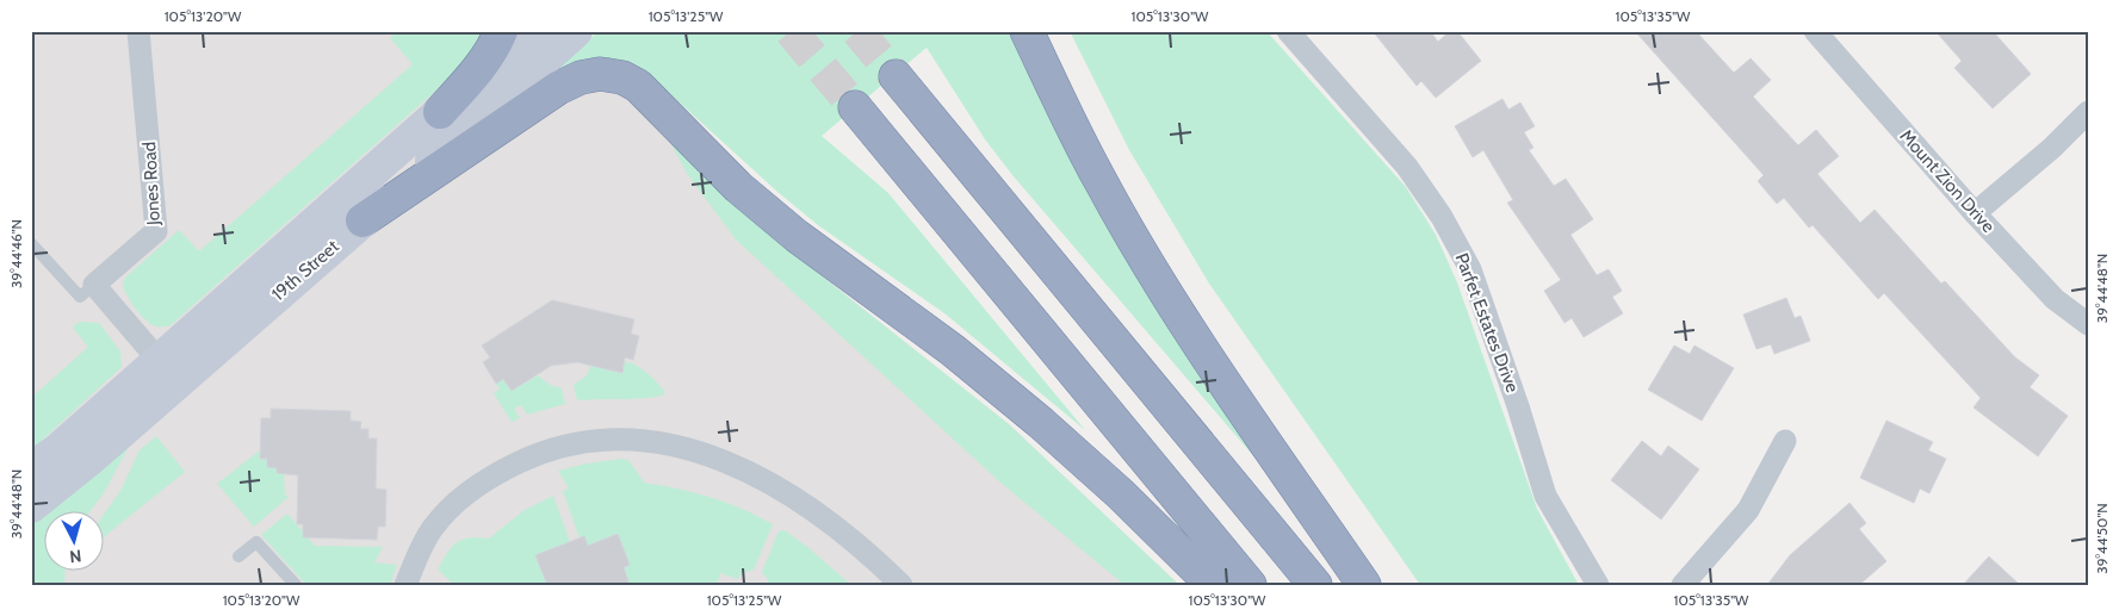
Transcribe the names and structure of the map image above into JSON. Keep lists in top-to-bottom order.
{
  "streets": {
    "main road": ["19th Street"],
    "street": ["Mount Zion Drive", "Jones Road", "Parfet Estates Drive"]
  },
  "north": "bottom",
  "coordinates": [
    "105°13'20\"W",
    "105°13'25\"W",
    "105°13'30\"W",
    "105°13'35\"W",
    "39°44'46\"N",
    "39°44'48\"N",
    "39°44'50\"N"
  ]
}
